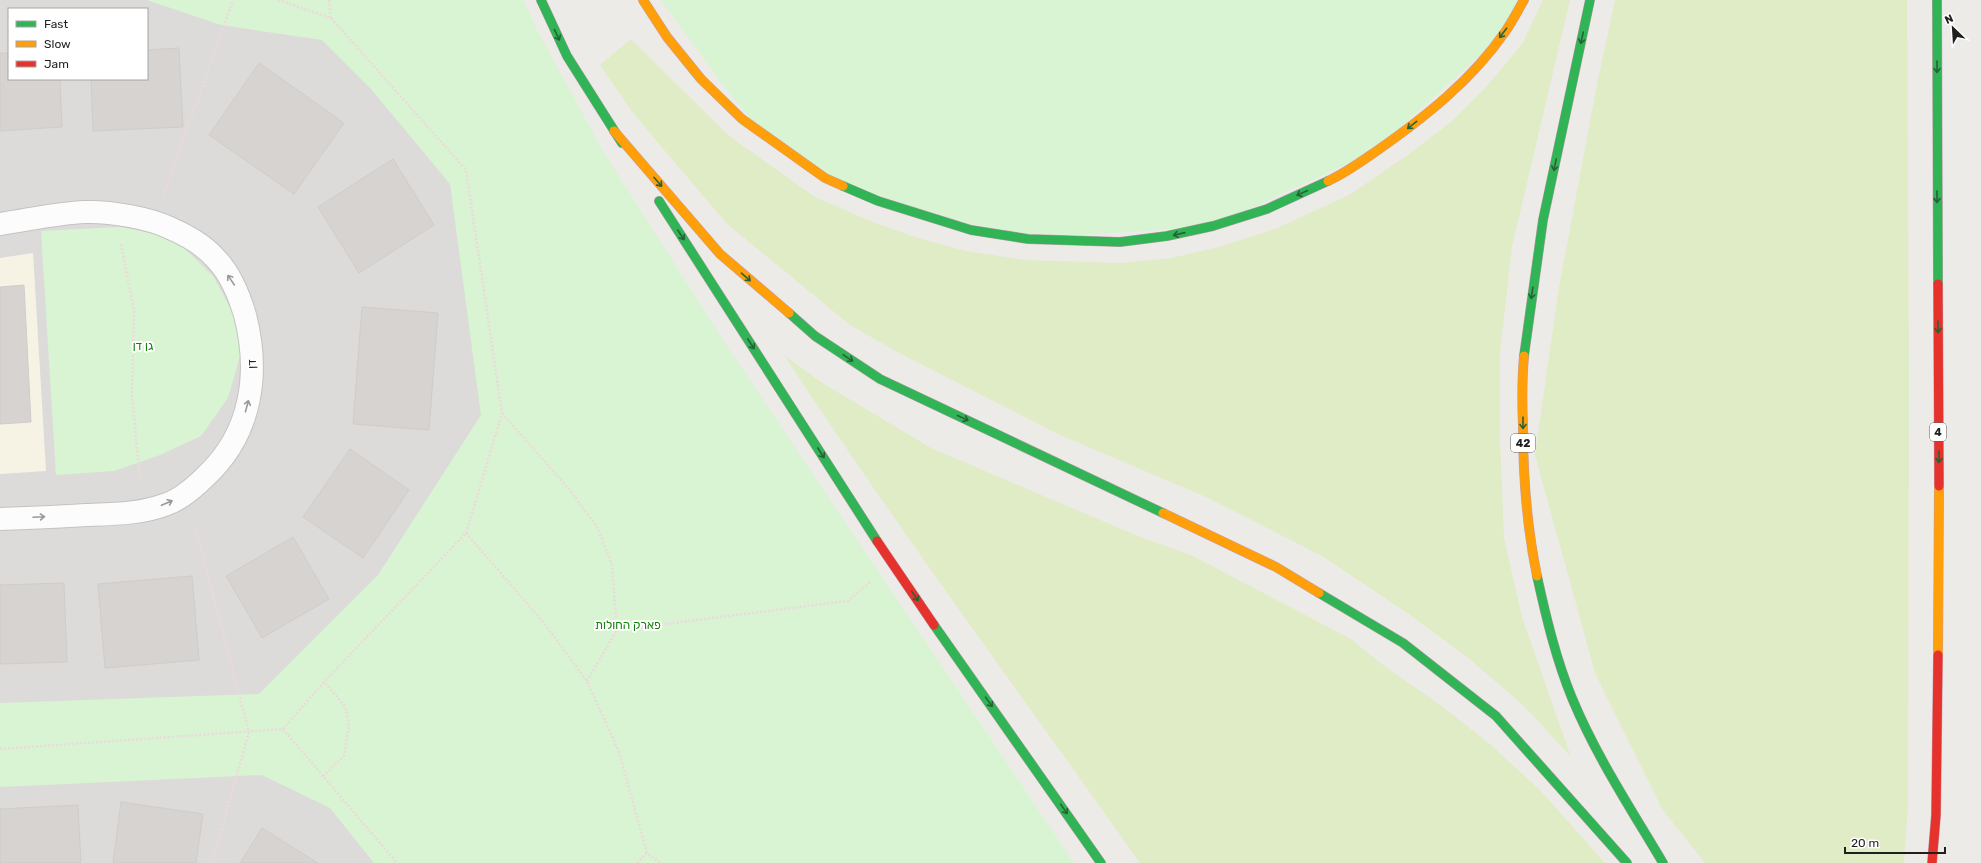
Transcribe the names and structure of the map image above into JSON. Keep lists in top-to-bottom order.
{
  "streets": {
    "highway": ["4", "42"],
    "street": ["דן"]
  },
  "parks": ["גן דן", "פארק החולות"],
  "legend": ["Fast", "Slow", "Jam"],
  "scale_bar": "20 m",
  "north": "top left"
}
